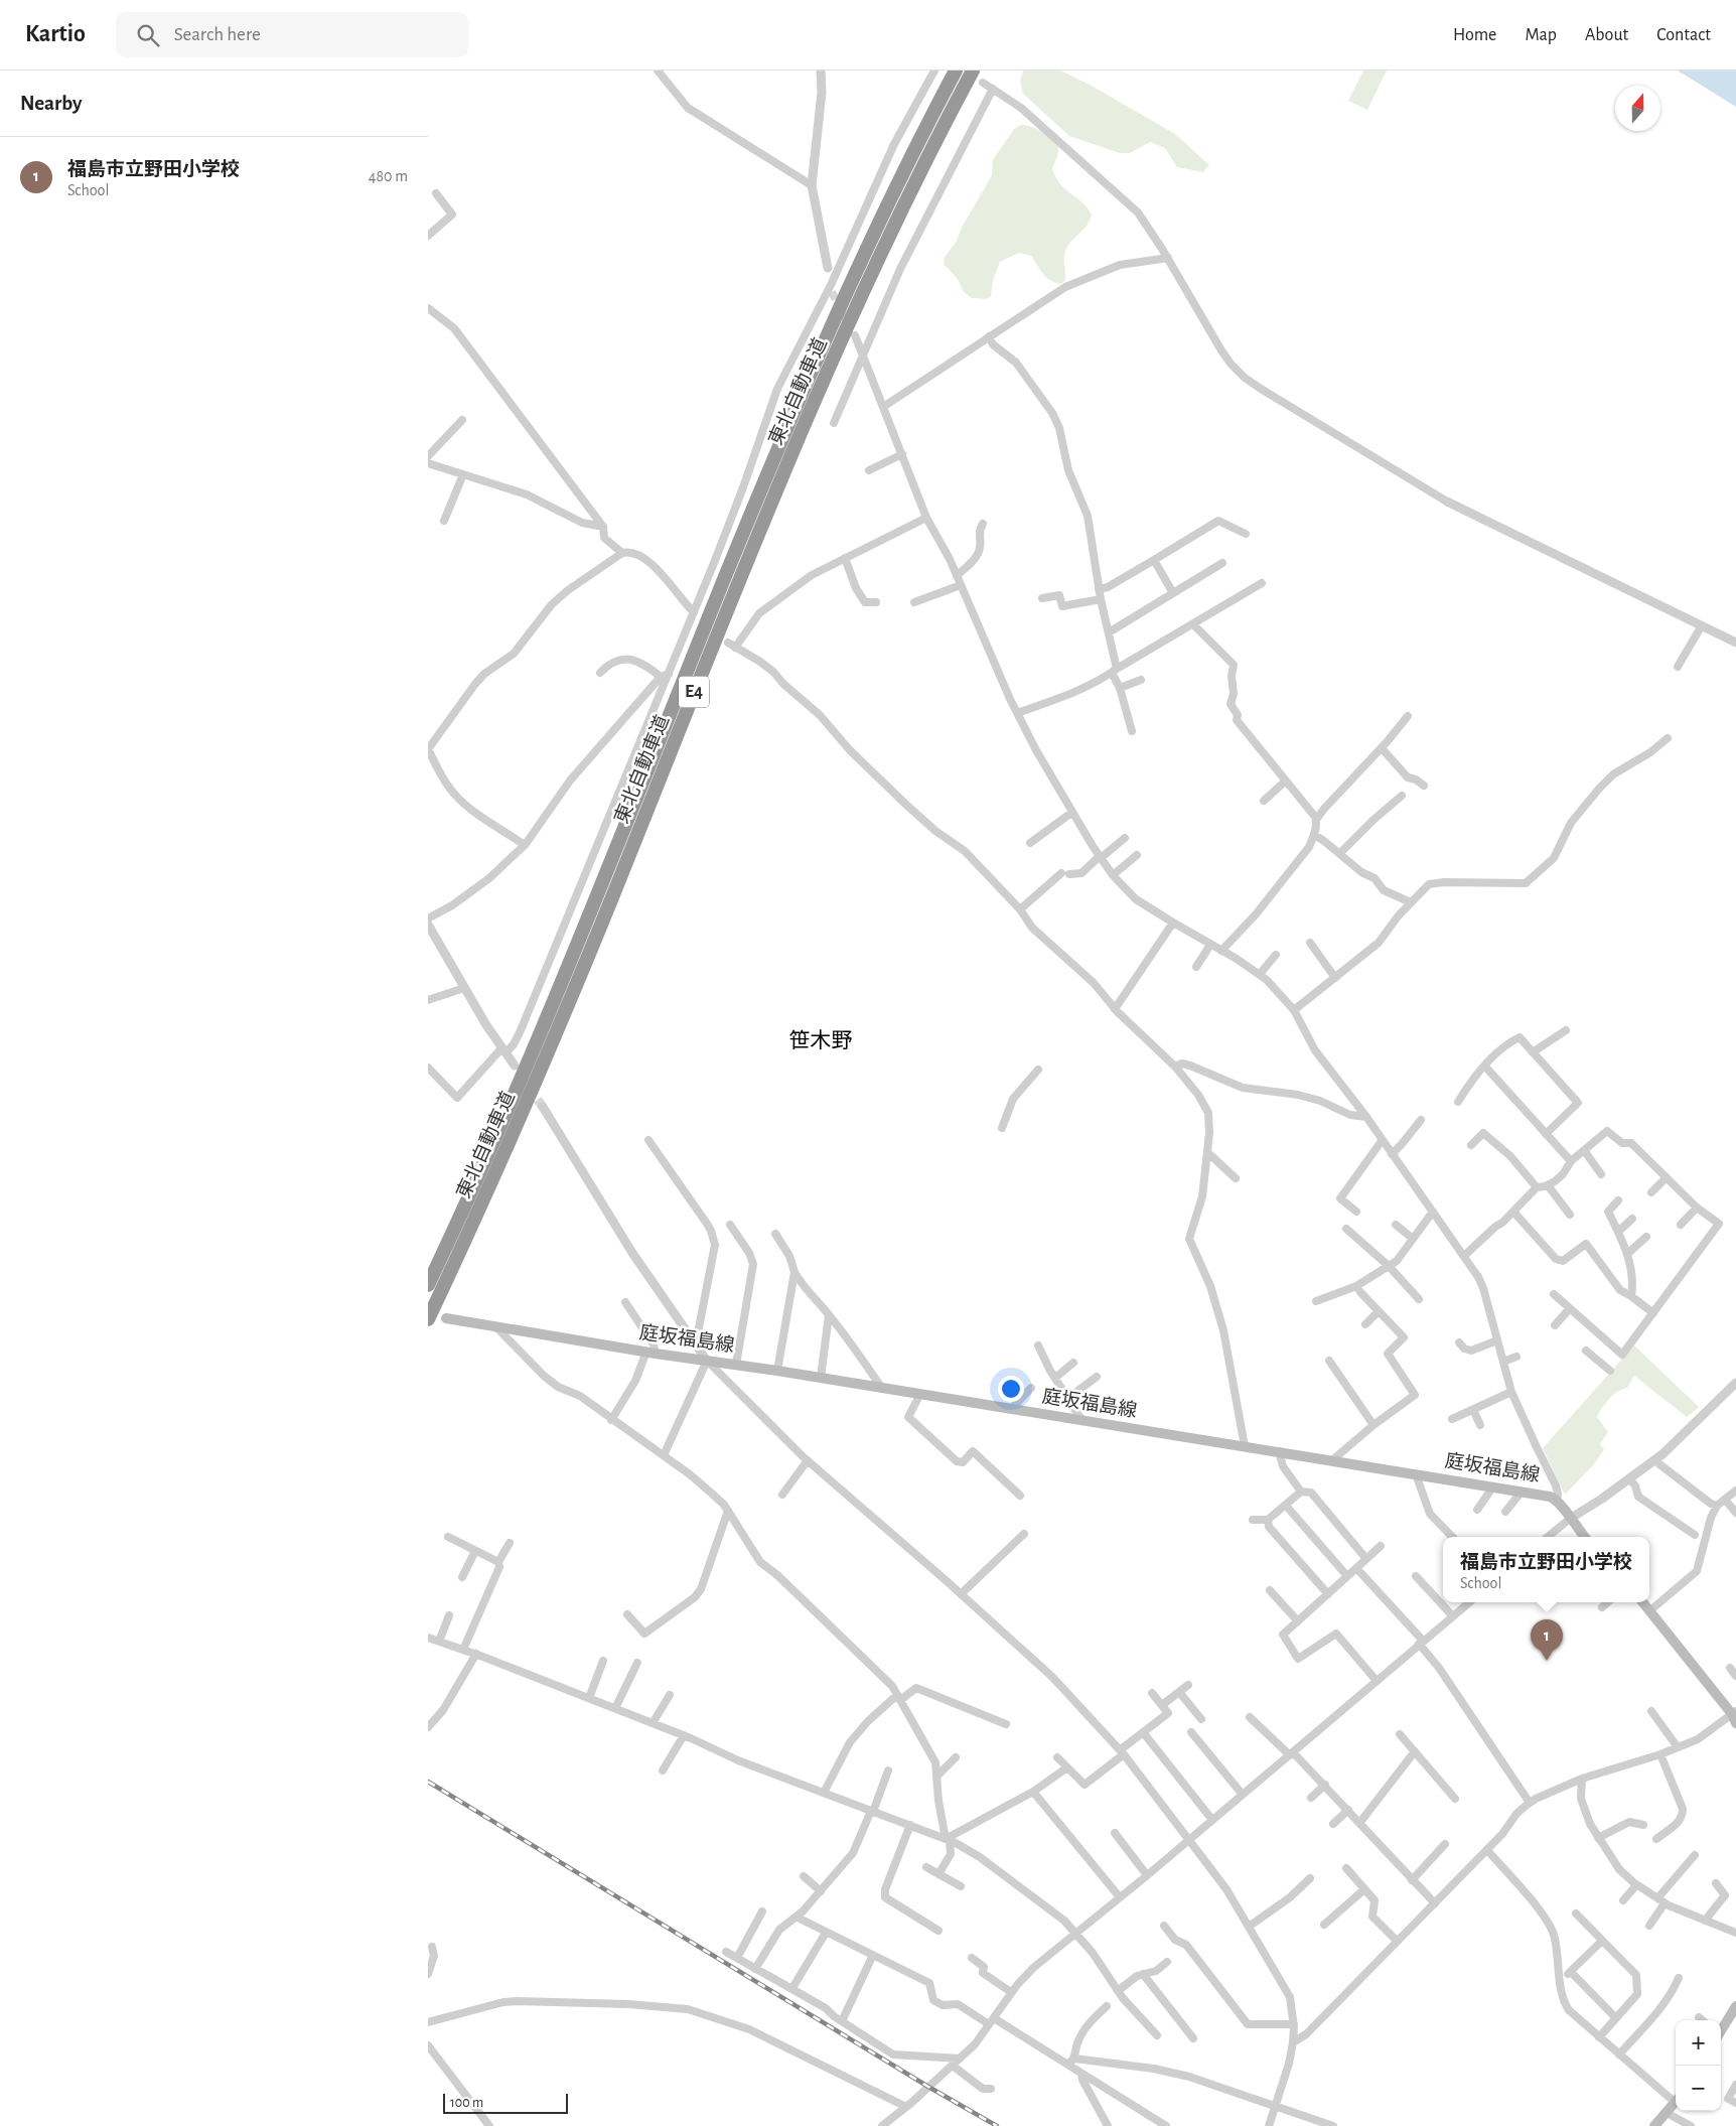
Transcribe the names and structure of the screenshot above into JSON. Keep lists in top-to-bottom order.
{
  "streets": {
    "highway": ["東北自動車道", "E4"],
    "main road": ["庭坂福島線"]
  },
  "districts": ["笹木野"],
  "scale_bar": "100 m",
  "north": "top",
  "page": {
    "header": "Kartio",
    "search": "Search here",
    "nav": [
      "Home",
      "Map",
      "About",
      "Contact"
    ],
    "heading": "Nearby",
    "list": [
      {
        "mark": "1",
        "name": "福島市立野田小学校",
        "note": "School",
        "value": "480 m"
      }
    ],
    "popup": ["福島市立野田小学校", "School"],
    "pins": "1",
    "map_buttons": ["+", "−"],
    "scale": "100 m"
  }
}
